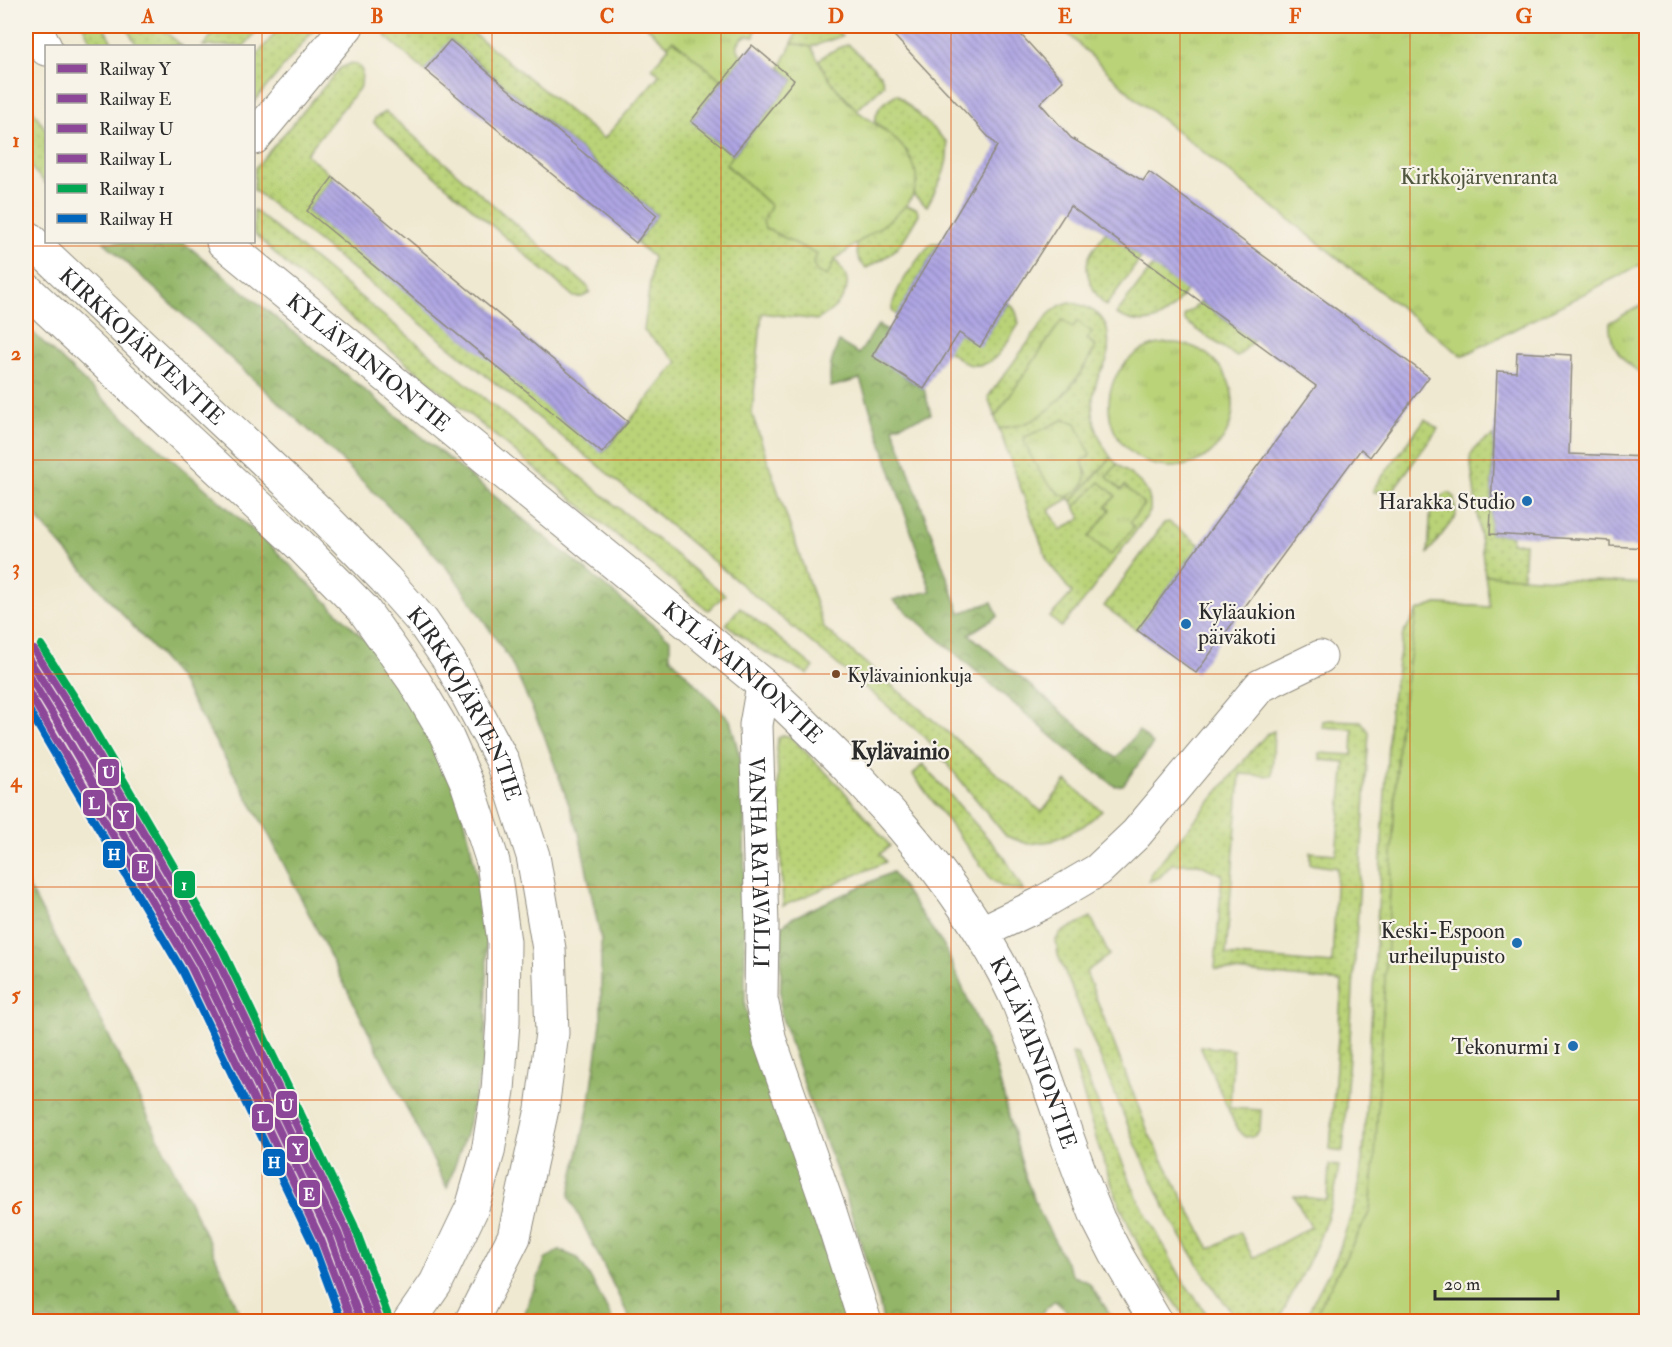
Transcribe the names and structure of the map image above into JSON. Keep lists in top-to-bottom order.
{
  "streets": {
    "street": ["KIRKKOJÄRVENTIE", "KYLÄVAINIONTIE", "VANHA RATAVALLI"]
  },
  "crossings": [
    ["KYLÄVAINIONTIE", "VANHA RATAVALLI"]
  ],
  "districts": ["Kylävainio"],
  "parks": ["Kirkkojärvenranta"],
  "places": [
    "Harakka Studio",
    "Kyläaukion päiväkoti",
    "Kylävainionkuja",
    "Keski-Espoon urheilupuisto",
    "Tekonurmi 1"
  ],
  "lines": [
    "rail line 1",
    "rail line U",
    "rail line Y",
    "rail line E",
    "rail line L",
    "rail line H"
  ],
  "legend": [
    "Railway Y",
    "Railway E",
    "Railway U",
    "Railway L",
    "Railway 1",
    "Railway H"
  ],
  "scale_bar": "20 m",
  "grid": {
    "columns": [
      "A",
      "B",
      "C",
      "D",
      "E",
      "F",
      "G"
    ],
    "rows": [
      "1",
      "2",
      "3",
      "4",
      "5",
      "6"
    ]
  }
}
